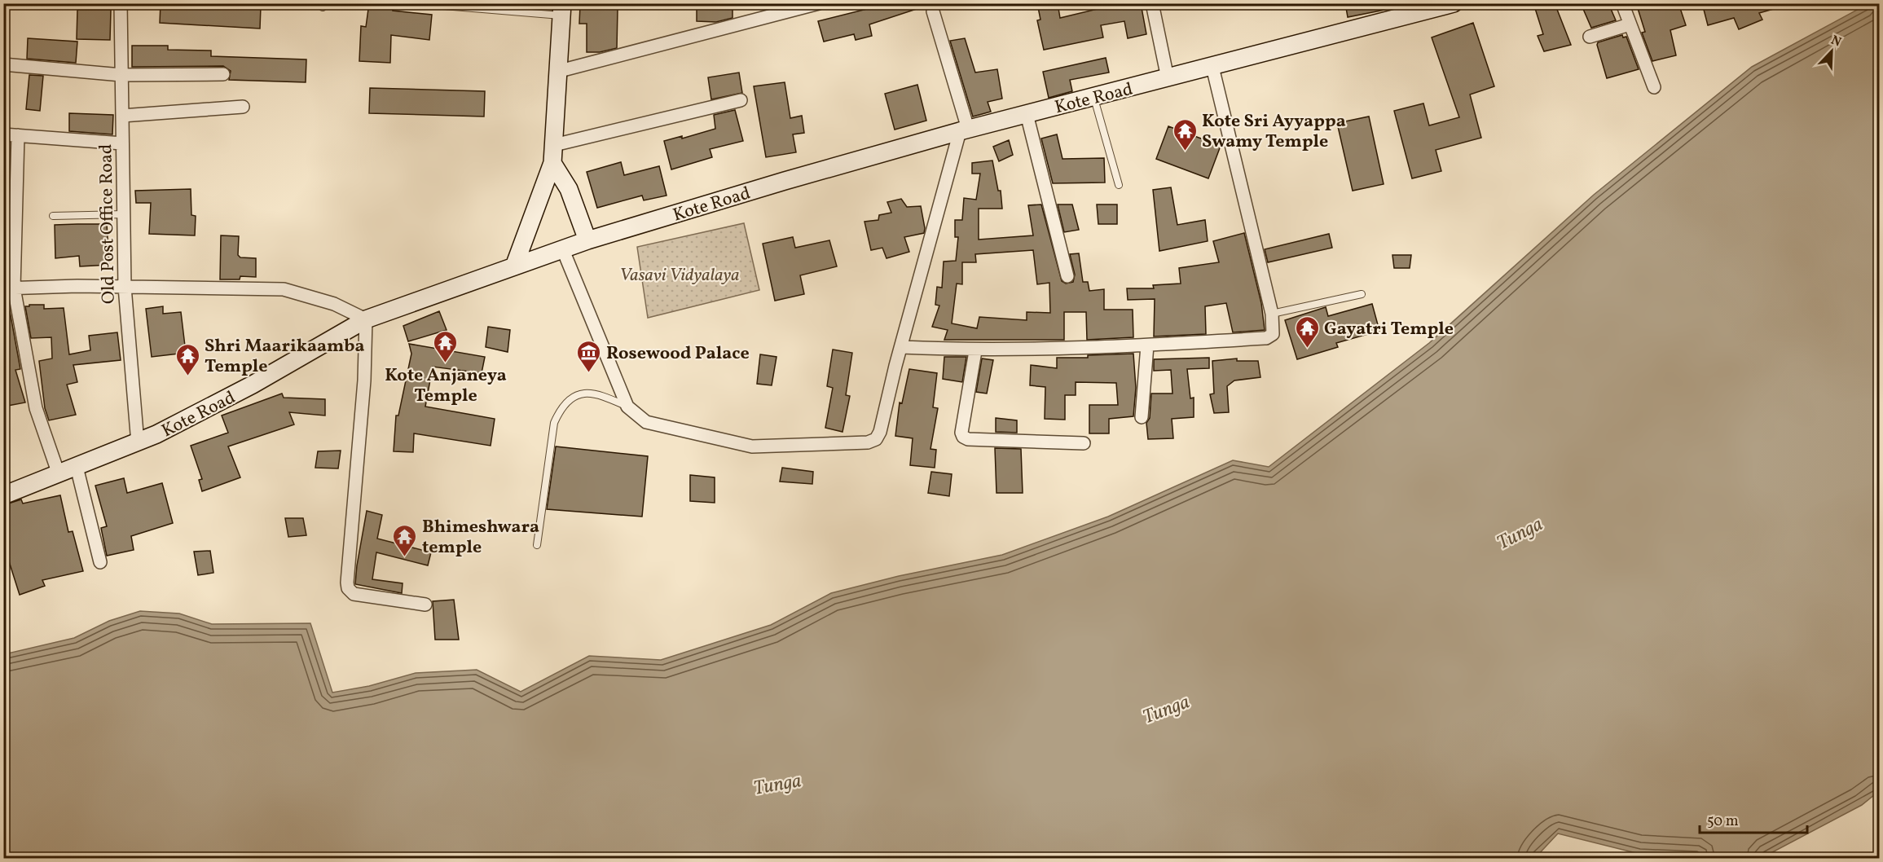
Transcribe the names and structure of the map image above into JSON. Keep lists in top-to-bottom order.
{
  "streets": {
    "street": ["Kote Road", "Old Post Office Road"]
  },
  "crossings": [
    ["Kote Road", "Old Post Office Road"]
  ],
  "water": ["Tunga"],
  "parks": ["Vasavi Vidyalaya"],
  "places": {
    "temple": [
      "Kote Sri Ayyappa Swamy Temple",
      "Gayatri Temple",
      "Kote Anjaneya Temple",
      "Shri Maarikaamba Temple",
      "Bhimeshwara temple"
    ],
    "museum": ["Rosewood Palace"]
  },
  "scale_bar": "50 m",
  "north": "top right"
}
